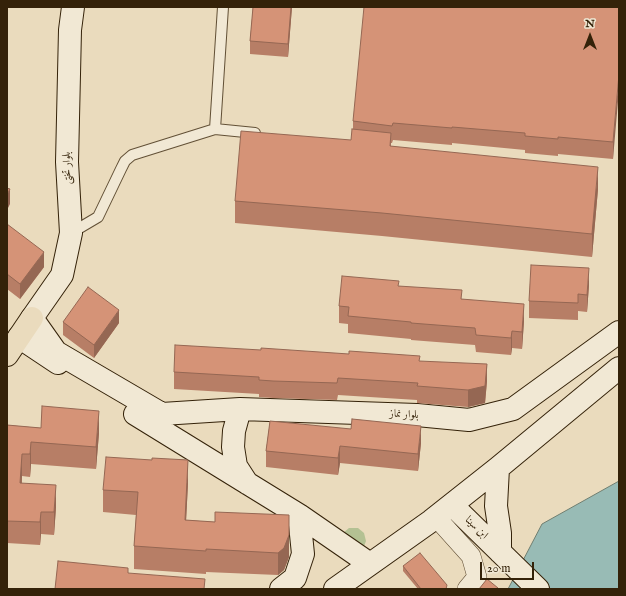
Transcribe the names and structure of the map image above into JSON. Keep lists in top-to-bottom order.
{
  "streets": {
    "main road": ["بلوار تختی", "بلوار نماز", "ابن سینا"]
  },
  "crossings": [
    ["بلوار تختی", "بلوار نماز"]
  ],
  "scale_bar": "20 m",
  "north": "top"
}
